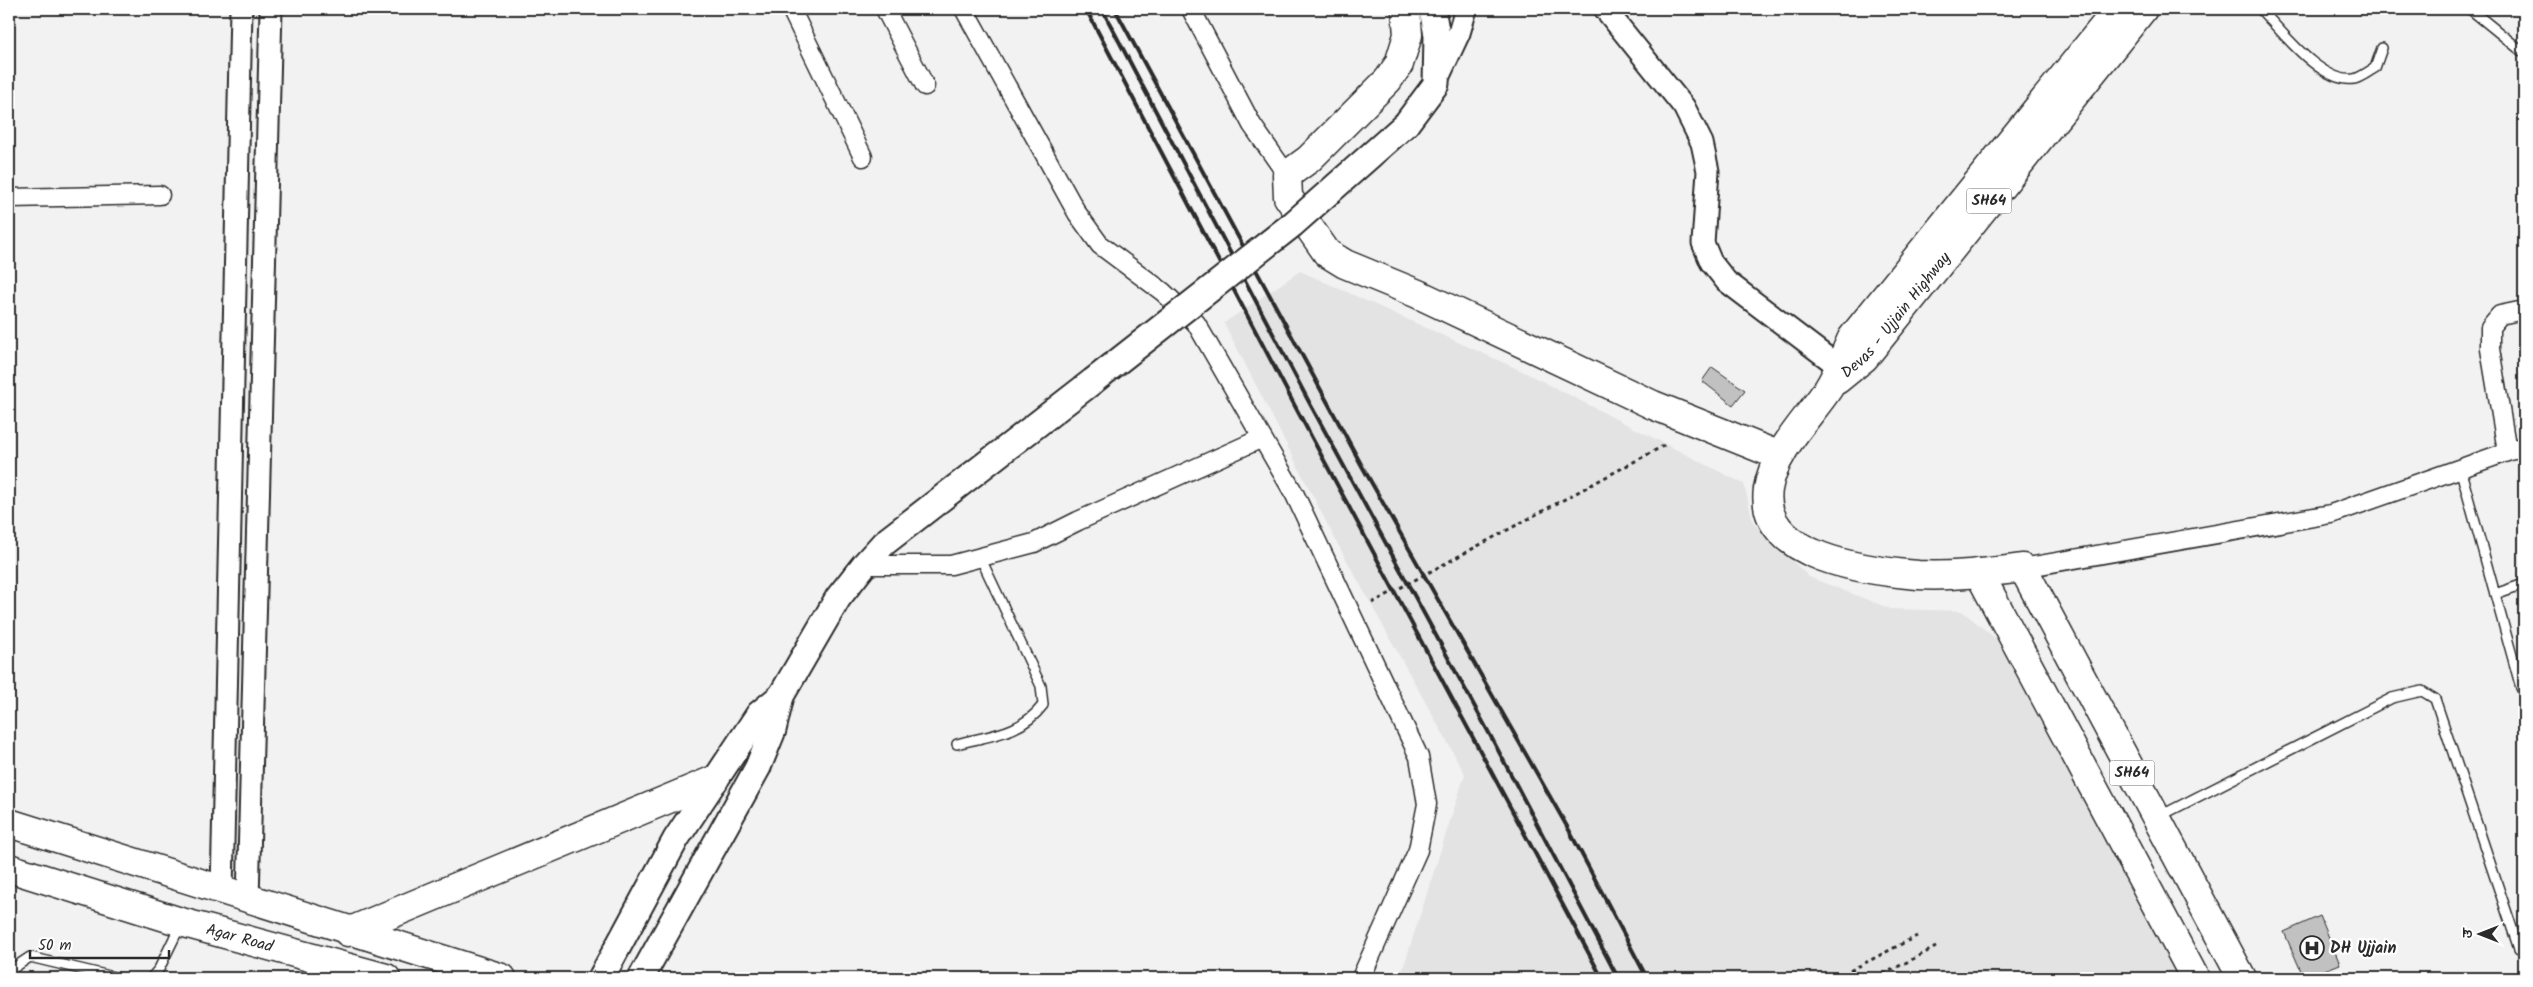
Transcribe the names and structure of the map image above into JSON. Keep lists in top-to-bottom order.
{
  "streets": {
    "main road": ["SH64", "Devas - Ujjain Highway", "Agar Road"]
  },
  "crossings": [
    ["SH64", "Devas - Ujjain Highway"]
  ],
  "places": {
    "hospital": ["DH Ujjain"]
  },
  "scale_bar": "50 m",
  "north": "left"
}
